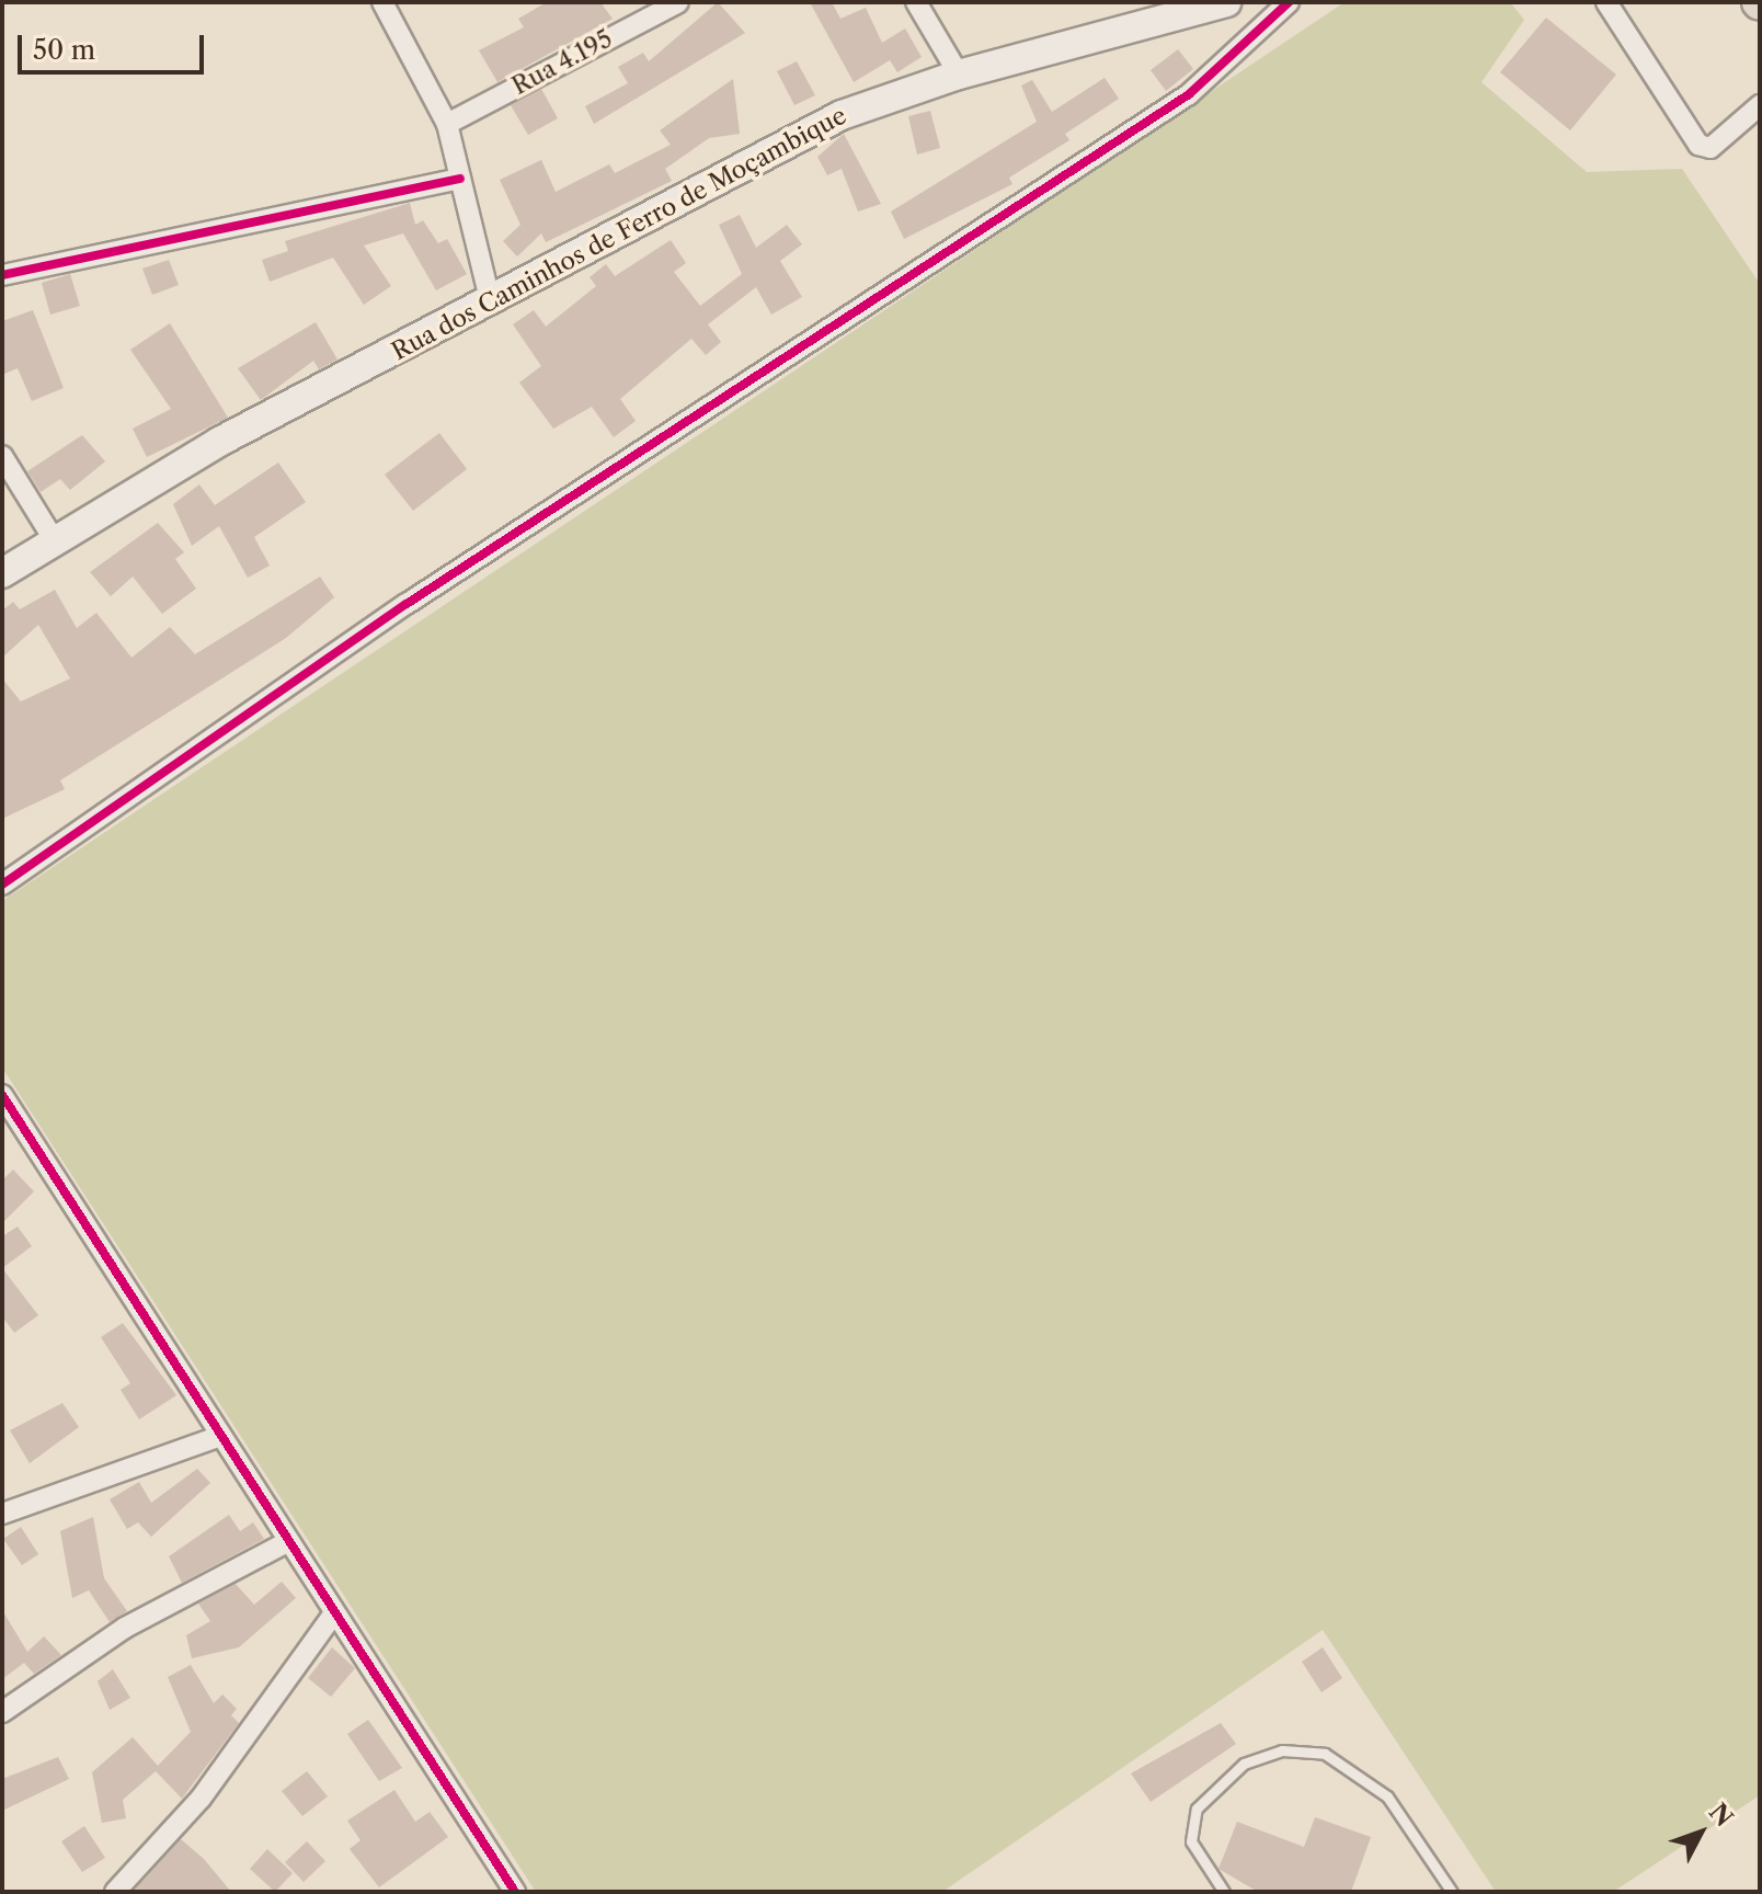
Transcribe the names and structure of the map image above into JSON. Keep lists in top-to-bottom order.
{
  "streets": {
    "street": ["Rua 4.195", "Rua dos Caminhos de Ferro de Moçambique"]
  },
  "scale_bar": "50 m",
  "north": "top right"
}
